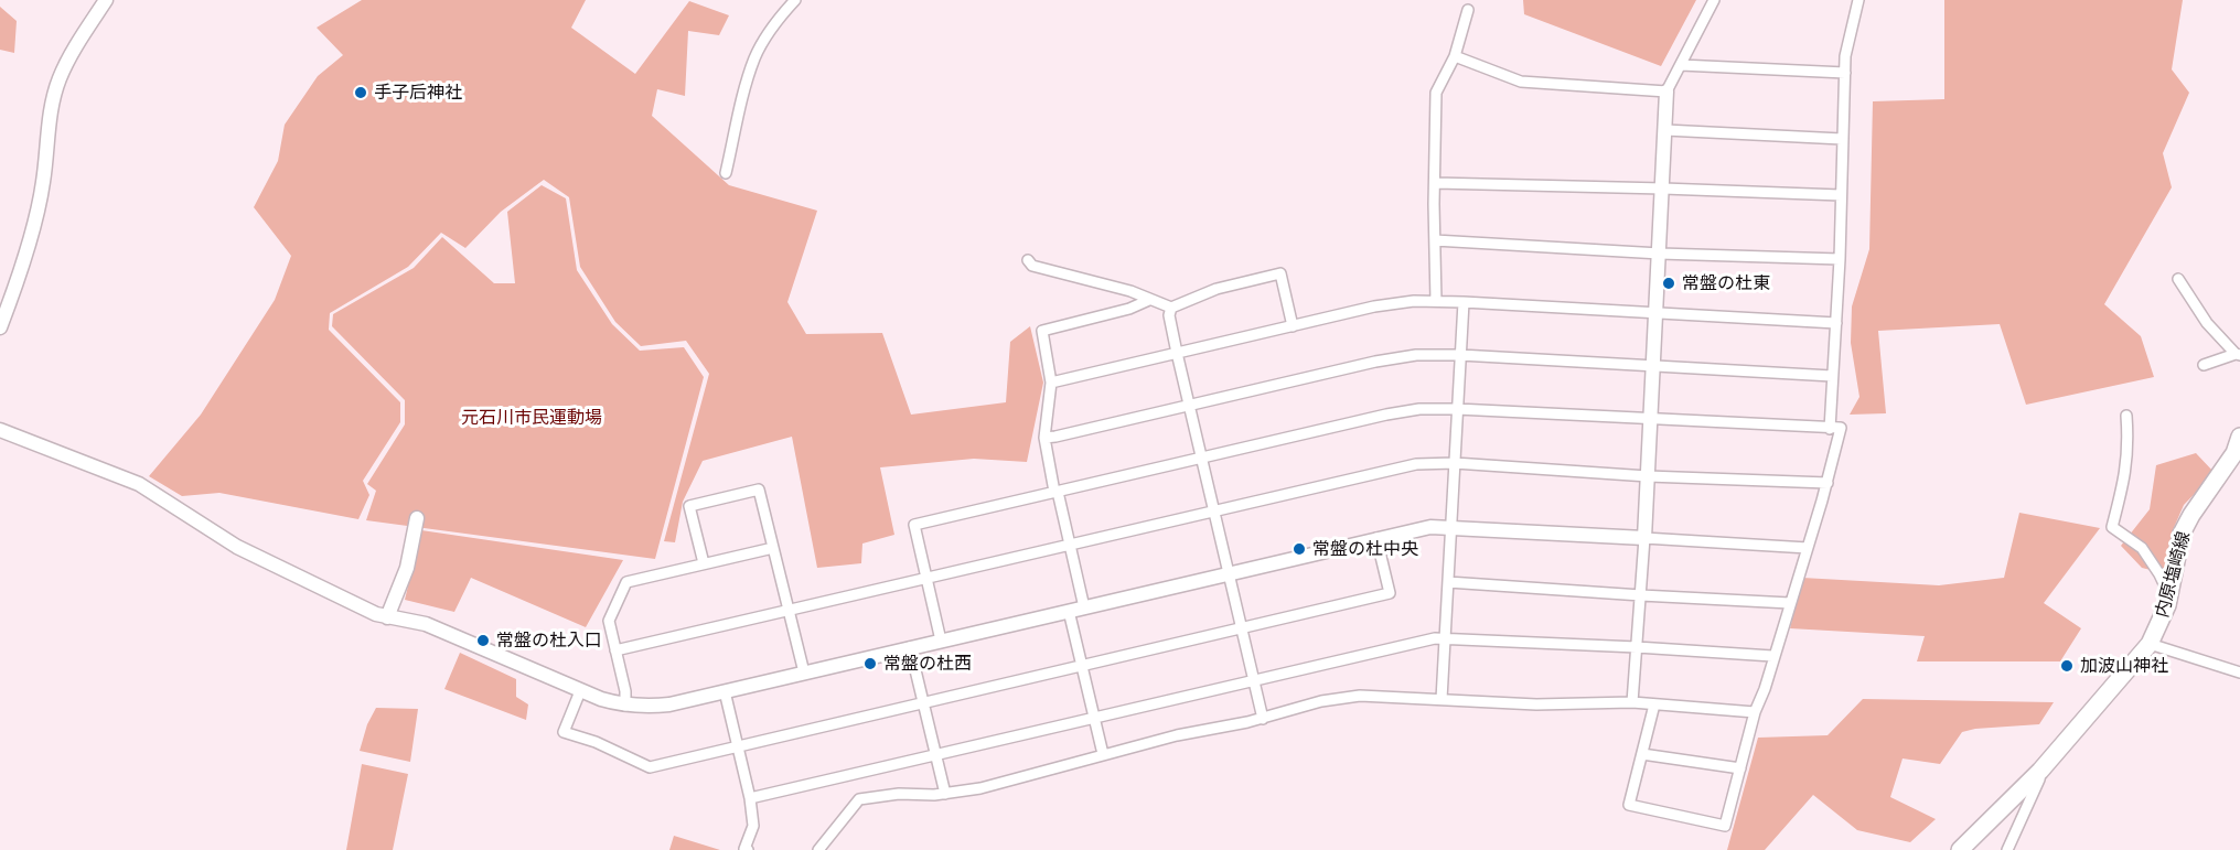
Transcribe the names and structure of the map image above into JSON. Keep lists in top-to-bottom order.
{
  "streets": {
    "main road": ["内原塩崎線"]
  },
  "parks": ["元石川市民運動場"],
  "places": [
    "手子后神社",
    "常盤の杜東",
    "常盤の杜中央",
    "常盤の杜入口",
    "常盤の杜西",
    "加波山神社"
  ]
}
